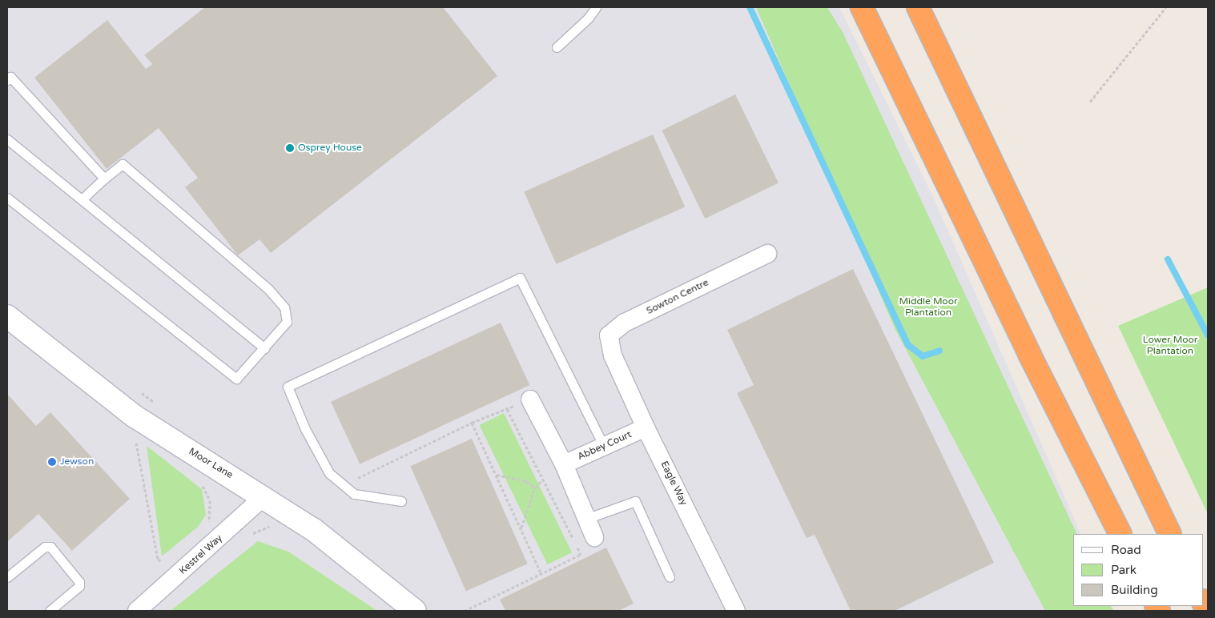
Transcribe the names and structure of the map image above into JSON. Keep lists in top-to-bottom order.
{
  "streets": {
    "main road": ["Moor Lane"],
    "street": [
      "Sowton Centre",
      "Abbey Court",
      "Eagle Way",
      "Kestrel Way"
    ]
  },
  "crossings": [
    ["Sowton Centre", "Eagle Way"],
    ["Abbey Court", "Eagle Way"],
    ["Moor Lane", "Kestrel Way"]
  ],
  "parks": ["Middle Moor Plantation", "Lower Moor Plantation"],
  "places": ["Osprey House", "Jewson"],
  "legend": ["Road", "Park", "Building"]
}
